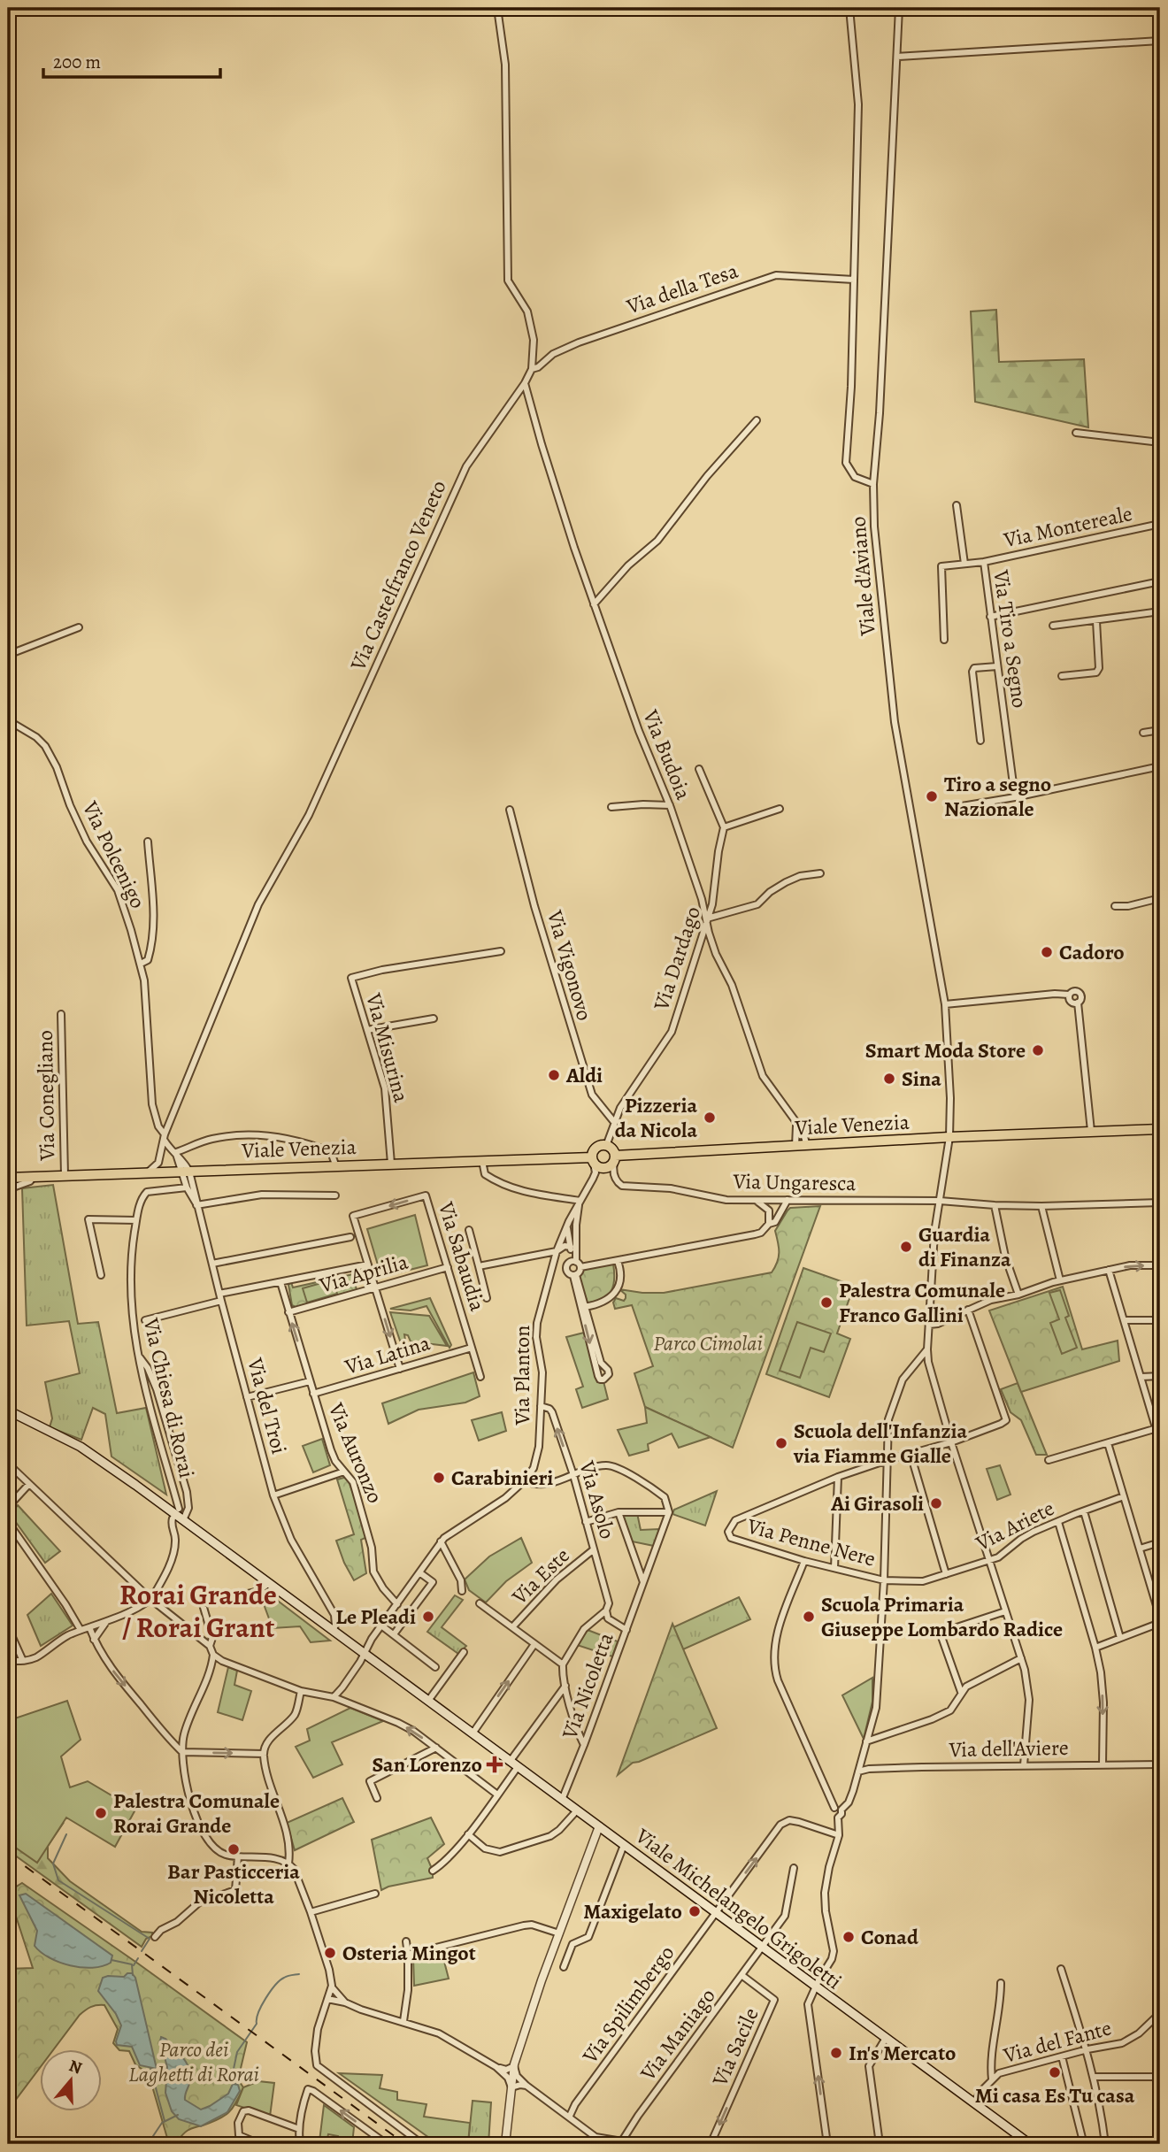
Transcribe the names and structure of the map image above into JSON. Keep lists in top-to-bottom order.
{
  "streets": {
    "main road": ["Viale Venezia", "Viale Michelangelo Grigoletti"],
    "street": [
      "Via della Tesa",
      "Via Montereale",
      "Via Castelfranco Veneto",
      "Viale d'Aviano",
      "Via Tiro a Segno",
      "Via Budoia",
      "Via Polcenigo",
      "Via Dardago",
      "Via Vigonovo",
      "Via Misurina",
      "Via Conegliano",
      "Via Ungaresca",
      "Via Sabaudia",
      "Via Aprilia",
      "Via Latina",
      "Via Planton",
      "Via Chiesa di Rorai",
      "Via del Troi",
      "Via Auronzo",
      "Via Asolo",
      "Via Ariete",
      "Via Penne Nere",
      "Via Este",
      "Via Nicoletta",
      "Via dell'Aviere",
      "Via Spilimbergo",
      "Via Maniago",
      "Via del Fante",
      "Via Sacile"
    ]
  },
  "crossings": [
    ["Via della Tesa", "Via Castelfranco Veneto"],
    ["Via Montereale", "Via Tiro a Segno"],
    ["Via Castelfranco Veneto", "Via Budoia"],
    ["Via Castelfranco Veneto", "Via Polcenigo"],
    ["Via Castelfranco Veneto", "Viale Venezia"],
    ["Viale d'Aviano", "Viale Venezia"],
    ["Viale d'Aviano", "Via Ungaresca"],
    ["Viale d'Aviano", "Via Ariete"],
    ["Viale d'Aviano", "Via dell'Aviere"],
    ["Via Budoia", "Via Dardago"],
    ["Via Budoia", "Viale Venezia"],
    ["Via Dardago", "Via Vigonovo"],
    ["Via Dardago", "Viale Venezia"],
    ["Via Dardago", "Via Ungaresca"],
    ["Via Dardago", "Via Planton"],
    ["Via Misurina", "Viale Venezia"],
    ["Via Conegliano", "Viale Venezia"],
    ["Viale Venezia", "Via Ungaresca"],
    ["Viale Venezia", "Via Planton"],
    ["Viale Venezia", "Via del Troi"],
    ["Via Ungaresca", "Via Planton"],
    ["Via Sabaudia", "Via Aprilia"],
    ["Via Sabaudia", "Via Latina"],
    ["Via Aprilia", "Via Auronzo"],
    ["Via Latina", "Via Auronzo"],
    ["Via Planton", "Via Auronzo"],
    ["Via Planton", "Via Asolo"],
    ["Via Planton", "Viale Michelangelo Grigoletti"],
    ["Via Chiesa di Rorai", "Via del Troi"],
    ["Via del Troi", "Via Auronzo"],
    ["Via del Troi", "Viale Michelangelo Grigoletti"],
    ["Via Asolo", "Via Este"],
    ["Via Ariete", "Via Penne Nere"],
    ["Via Nicoletta", "Viale Michelangelo Grigoletti"],
    ["Viale Michelangelo Grigoletti", "Via Spilimbergo"],
    ["Viale Michelangelo Grigoletti", "Via Maniago"],
    ["Viale Michelangelo Grigoletti", "Via del Fante"],
    ["Via Maniago", "Via Sacile"]
  ],
  "one_way": ["Via Sacile"],
  "districts": ["Rorai Grande / Rorai Grant"],
  "parks": ["Parco Cimolai", "Parco dei Laghetti di Rorai"],
  "places": {
    "other": [
      "Tiro a segno Nazionale",
      "Cadoro",
      "Smart Moda Store",
      "Aldi",
      "Sina",
      "Pizzeria da Nicola",
      "Guardia di Finanza",
      "Palestra Comunale Franco Gallini",
      "Scuola dell'Infanzia via Fiamme Gialle",
      "Carabinieri",
      "Ai Girasoli",
      "Le Pleadi",
      "Scuola Primaria Giuseppe Lombardo Radice",
      "Palestra Comunale Rorai Grande",
      "Bar Pasticceria Nicoletta",
      "Maxigelato",
      "Conad",
      "Osteria Mingot",
      "In's Mercato",
      "Mi casa Es Tu casa"
    ],
    "health": ["San Lorenzo"]
  },
  "scale_bar": "200 m",
  "north": "top"
}
